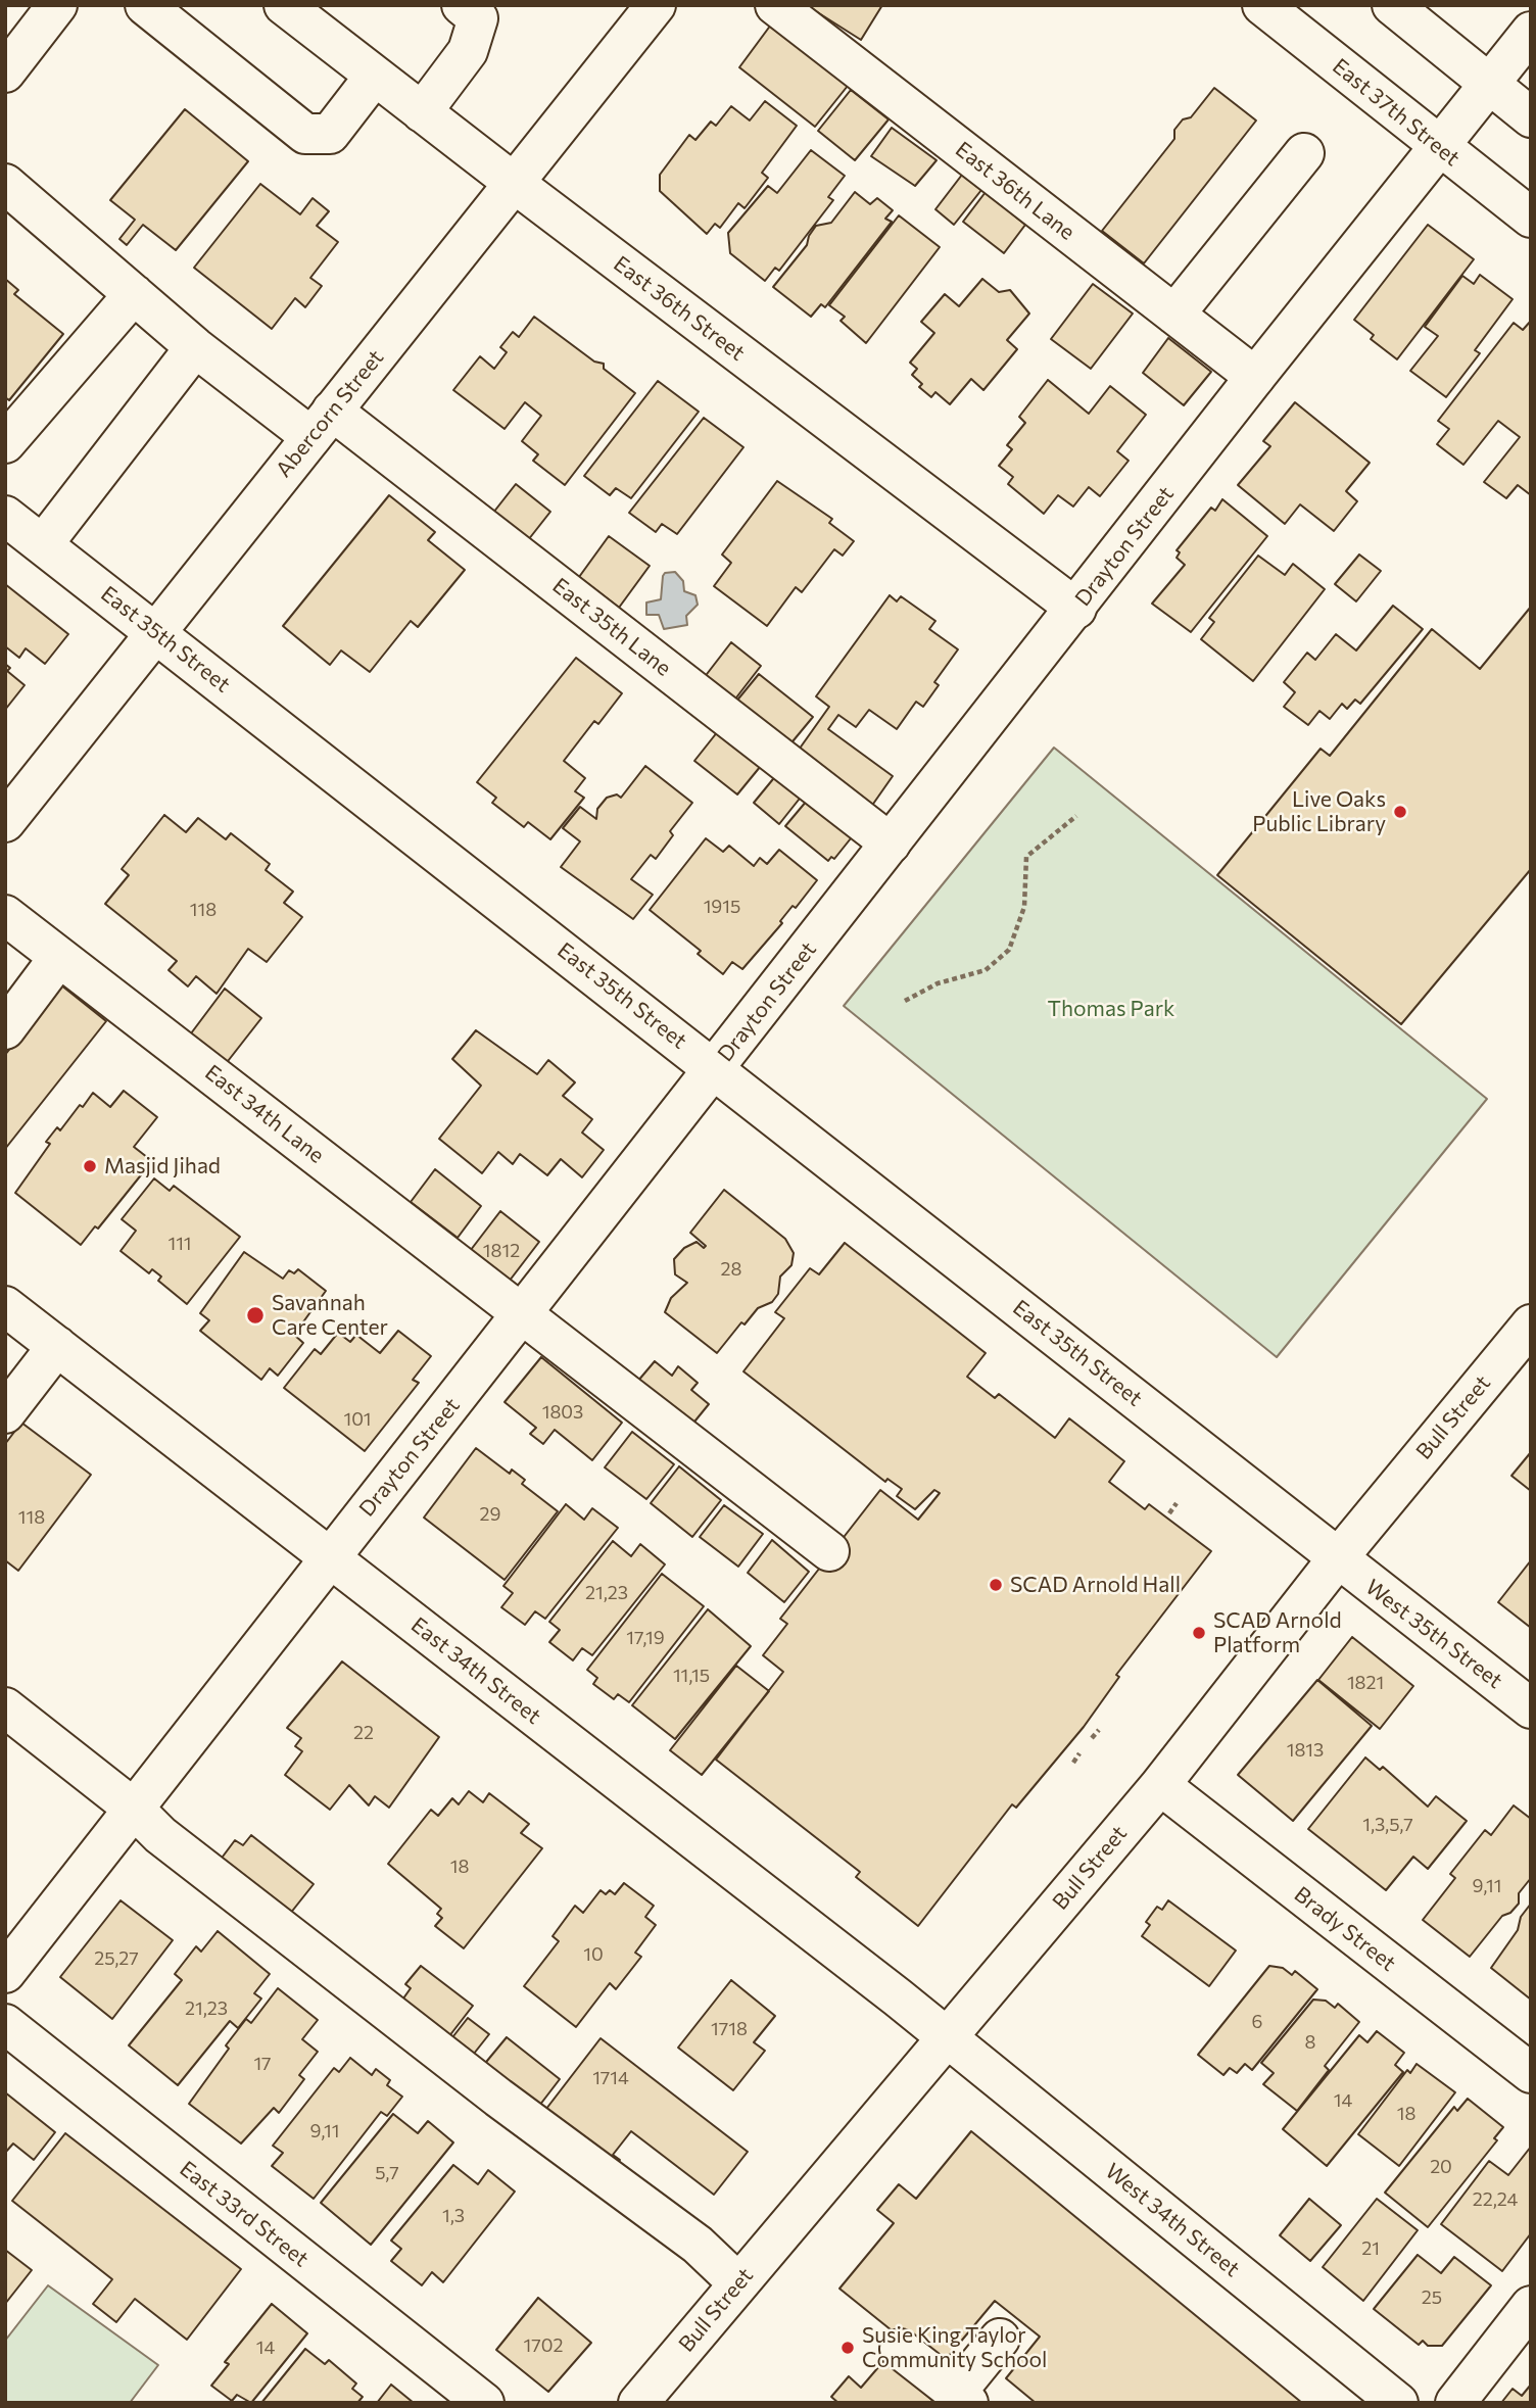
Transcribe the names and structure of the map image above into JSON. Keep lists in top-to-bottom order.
{
  "streets": {
    "street": [
      "East 37th Street",
      "East 36th Lane",
      "East 36th Street",
      "Abercorn Street",
      "Drayton Street",
      "East 35th Lane",
      "East 35th Street",
      "East 34th Lane",
      "Bull Street",
      "West 35th Street",
      "East 34th Street",
      "Brady Street",
      "East 33rd Street",
      "West 34th Street"
    ]
  },
  "crossings": [
    ["East 37th Street", "Drayton Street"],
    ["East 36th Lane", "Drayton Street"],
    ["East 36th Street", "Abercorn Street"],
    ["East 36th Street", "Drayton Street"],
    ["Abercorn Street", "East 35th Lane"],
    ["Abercorn Street", "East 35th Street"],
    ["Drayton Street", "East 35th Lane"],
    ["Drayton Street", "East 35th Street"],
    ["Drayton Street", "East 34th Lane"],
    ["Drayton Street", "East 34th Street"],
    ["East 35th Street", "Bull Street"],
    ["East 35th Street", "West 35th Street"],
    ["Bull Street", "West 35th Street"],
    ["Bull Street", "East 34th Street"],
    ["Bull Street", "Brady Street"],
    ["Bull Street", "West 34th Street"],
    ["East 34th Street", "West 34th Street"]
  ],
  "parks": ["Thomas Park"],
  "places": [
    "Live Oaks Public Library",
    "Masjid Jihad",
    "Savannah Care Center",
    "SCAD Arnold Hall",
    "SCAD Arnold Platform",
    "Susie King Taylor Community School"
  ],
  "house_numbers": [
    "1915",
    "118",
    "111",
    "1812",
    "28",
    "1803",
    "101",
    "29",
    "118",
    "21,23",
    "17,19",
    "11,15",
    "1821",
    "22",
    "1813",
    "1,3,5,7",
    "18",
    "9,11",
    "10",
    "25,27",
    "21,23",
    "6",
    "1718",
    "8",
    "17",
    "1714",
    "14",
    "18",
    "9,11",
    "20",
    "5,7",
    "22,24",
    "1,3",
    "21",
    "25",
    "1702",
    "14"
  ]
}
